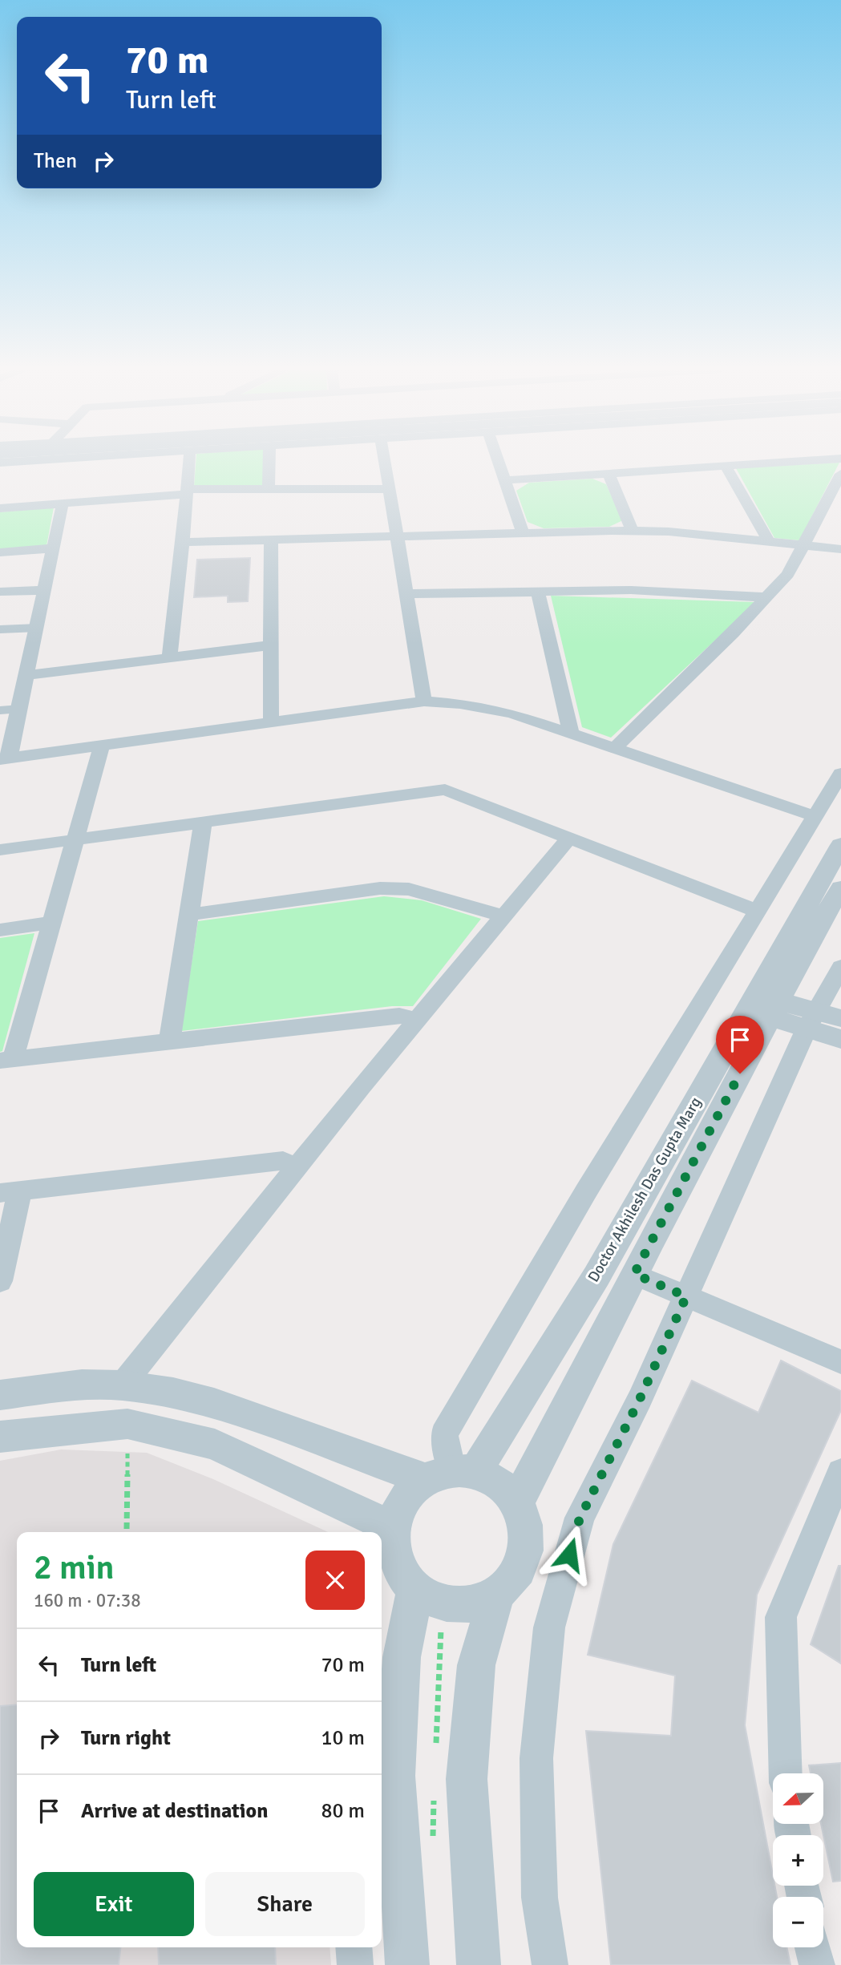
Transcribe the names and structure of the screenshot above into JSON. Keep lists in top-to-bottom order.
{
  "streets": {
    "street": ["Doctor Akhilesh Das Gupta Marg"]
  },
  "north": "left",
  "page": {
    "turn": ["70 m", "Turn left"],
    "then": "Then",
    "heading": ["2 min", "160 m · 07:38"],
    "list": [
      {
        "name": "Turn left",
        "value": "70 m"
      },
      {
        "name": "Turn right",
        "value": "10 m"
      },
      {
        "name": "Arrive at destination",
        "value": "80 m"
      }
    ],
    "map_buttons": ["+", "−"],
    "buttons": ["Exit", "Share"]
  }
}
